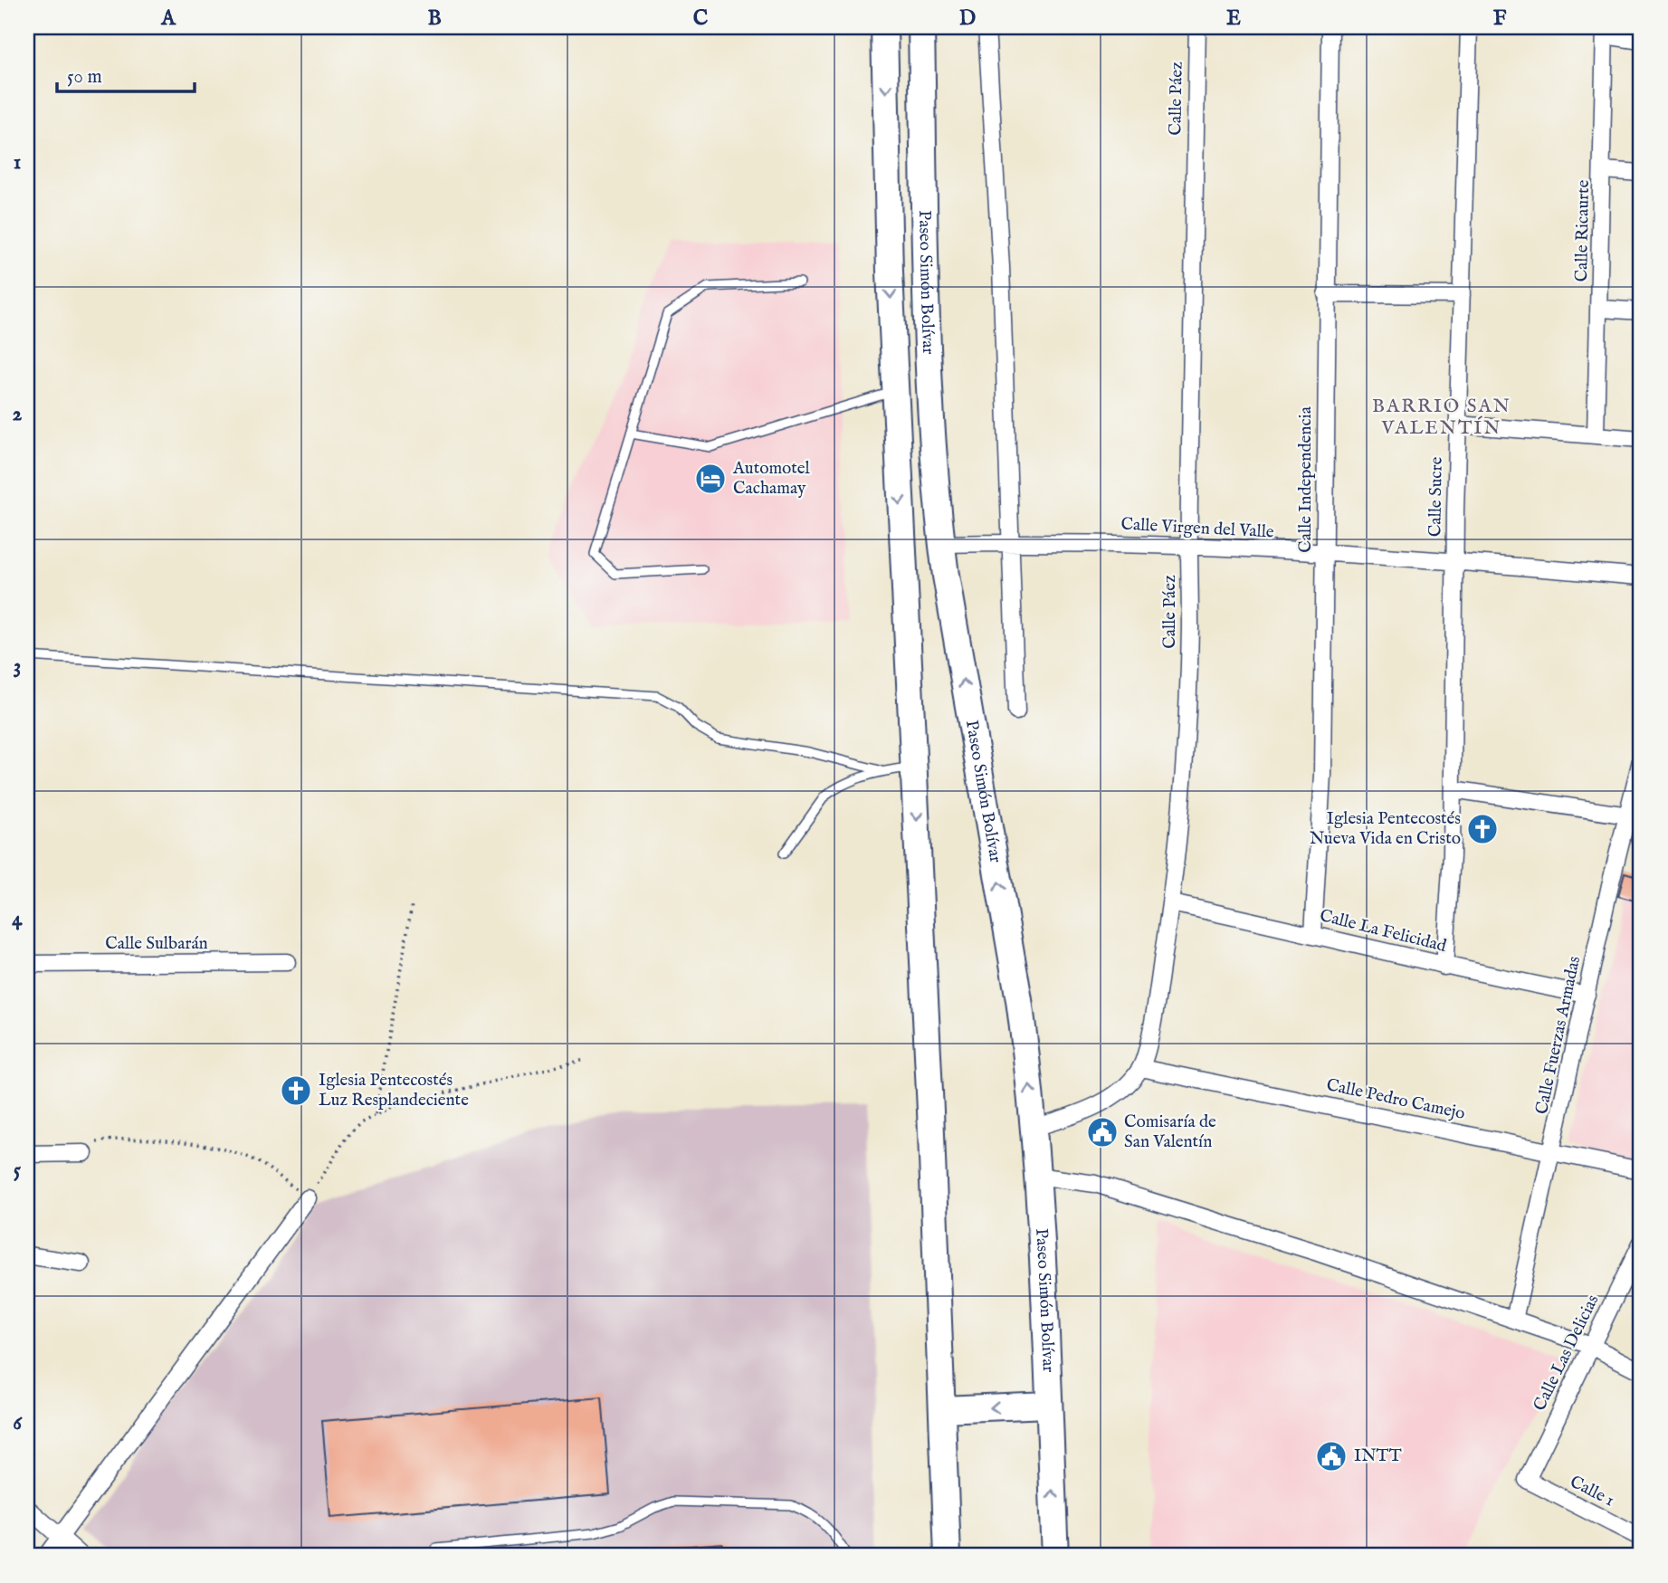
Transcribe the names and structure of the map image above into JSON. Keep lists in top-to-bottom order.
{
  "streets": {
    "main road": ["Paseo Simón Bolívar"],
    "street": [
      "Calle Páez",
      "Calle Ricaurte",
      "Calle Independencia",
      "Calle Sucre",
      "Calle Virgen del Valle",
      "Calle La Felicidad",
      "Calle Sulbarán",
      "Calle Fuerzas Armadas",
      "Calle Pedro Camejo",
      "Calle Las Delicias",
      "Calle 1"
    ]
  },
  "crossings": [
    ["Calle Páez", "Calle Virgen del Valle"],
    ["Calle Páez", "Calle La Felicidad"],
    ["Calle Páez", "Calle Pedro Camejo"],
    ["Paseo Simón Bolívar", "Calle Virgen del Valle"],
    ["Calle Independencia", "Calle Virgen del Valle"],
    ["Calle Independencia", "Calle La Felicidad"],
    ["Calle Sucre", "Calle Virgen del Valle"],
    ["Calle Sucre", "Calle La Felicidad"],
    ["Calle La Felicidad", "Calle Fuerzas Armadas"],
    ["Calle Fuerzas Armadas", "Calle Pedro Camejo"],
    ["Calle Las Delicias", "Calle 1"]
  ],
  "districts": ["BARRIO SAN VALENTÍN"],
  "places": {
    "hotel": ["Automotel Cachamay"],
    "church": ["Iglesia Pentecostés Nueva Vida en Cristo", "Iglesia Pentecostés Luz Resplandeciente"],
    "public building": ["Comisaría de San Valentín", "INTT"]
  },
  "scale_bar": "50 m",
  "grid": {
    "columns": [
      "A",
      "B",
      "C",
      "D",
      "E",
      "F"
    ],
    "rows": [
      "1",
      "2",
      "3",
      "4",
      "5",
      "6"
    ]
  }
}
